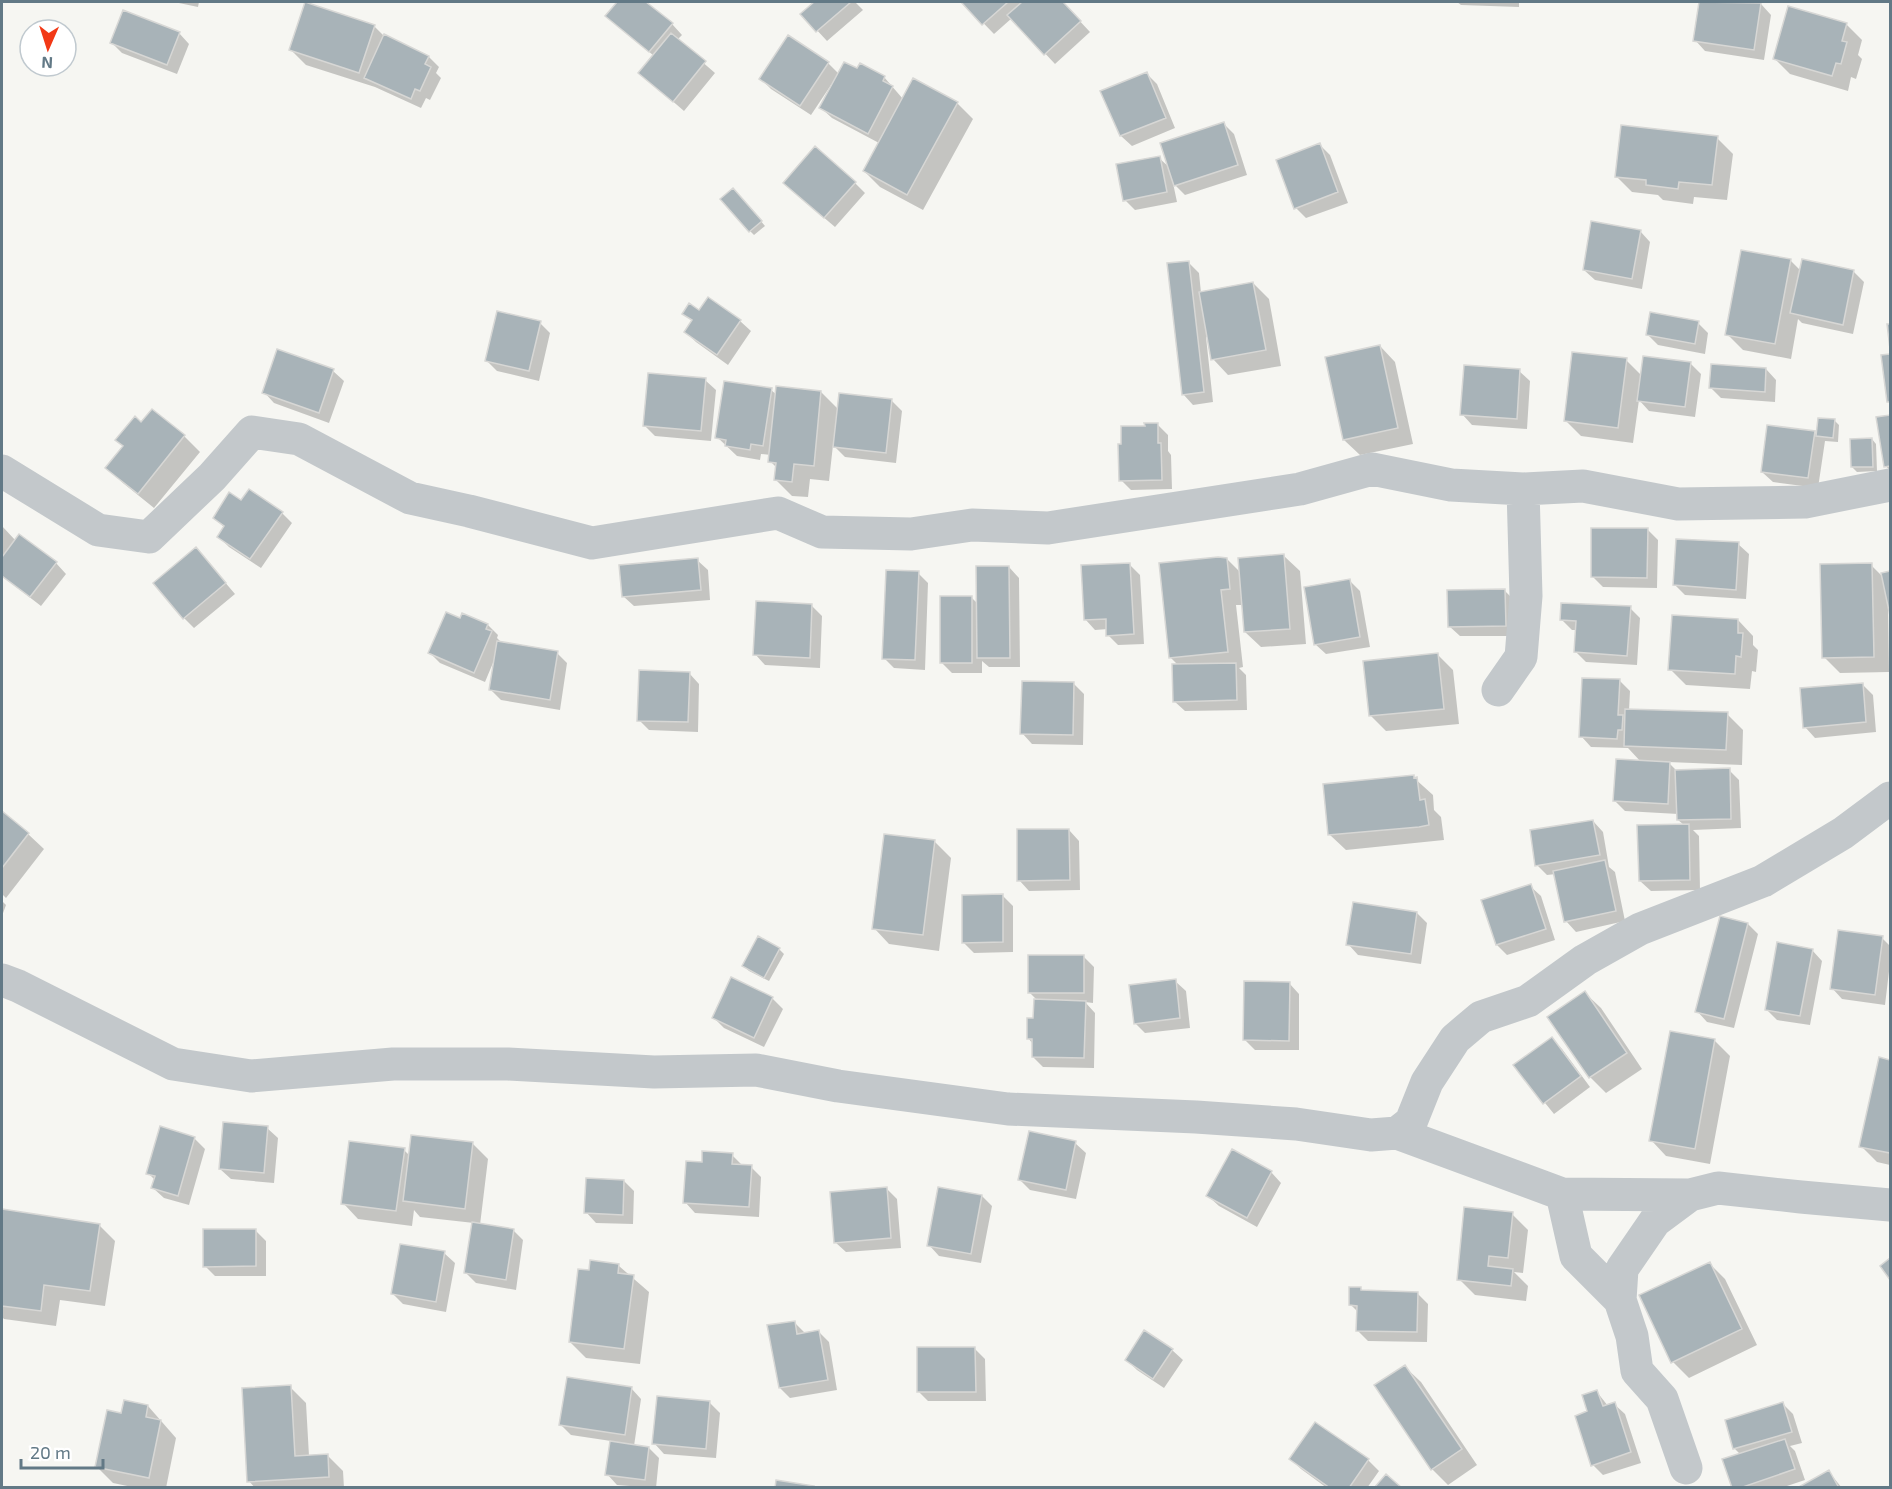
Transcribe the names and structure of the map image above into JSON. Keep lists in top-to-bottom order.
{
  "scale_bar": "20 m",
  "north": "bottom"
}
